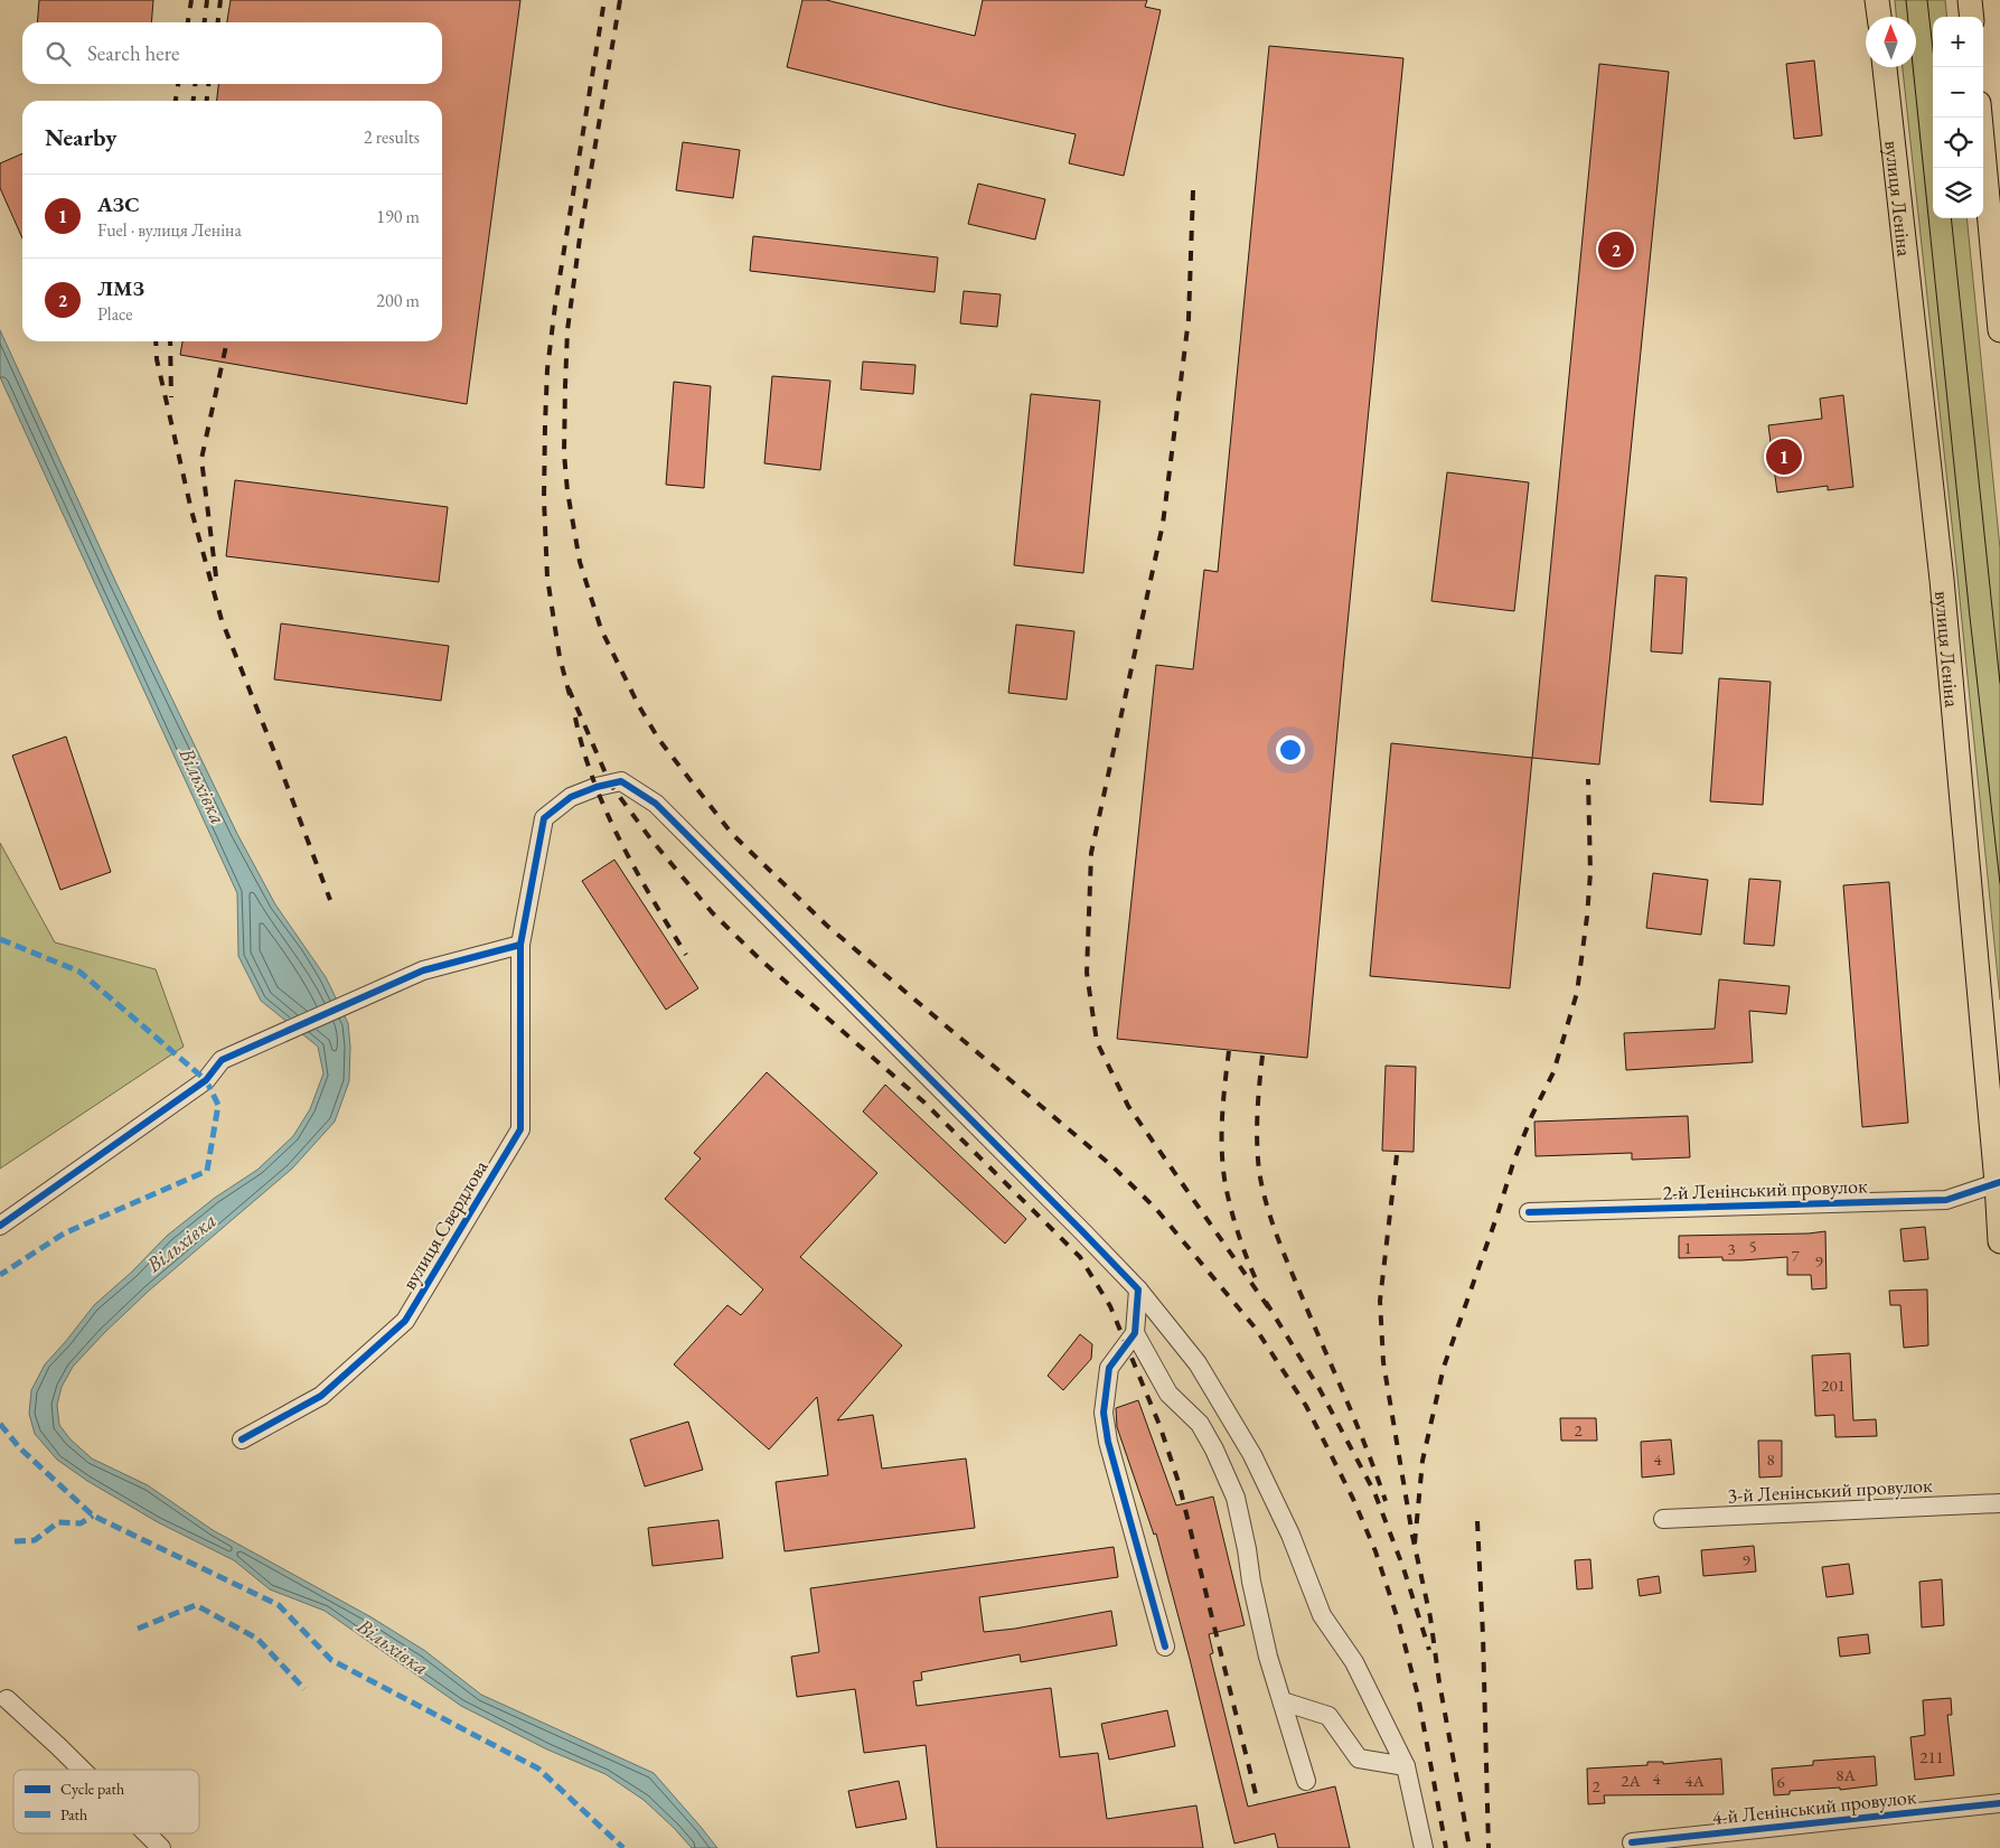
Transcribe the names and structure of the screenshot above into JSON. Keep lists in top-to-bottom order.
{
  "streets": {
    "main road": ["вулиця Леніна"],
    "street": [
      "2-й Ленінський провулок",
      "вулиця Свердлова",
      "3-й Ленінський провулок",
      "4-й Ленінський провулок"
    ]
  },
  "crossings": [
    ["вулиця Леніна", "2-й Ленінський провулок"]
  ],
  "water": ["Вільхівка"],
  "house_numbers": [
    "5",
    "1",
    "3",
    "7",
    "9",
    "201",
    "2",
    "4",
    "8",
    "9",
    "211",
    "8А",
    "4",
    "2А",
    "4А",
    "6",
    "2"
  ],
  "legend": ["Cycle path", "Path"],
  "north": "top",
  "page": {
    "map_buttons": ["+", "−"],
    "search": "Search here",
    "heading": ["Nearby", "2 results"],
    "list": [
      {
        "mark": "1",
        "name": "АЗС",
        "note": "Fuel · вулиця Леніна",
        "value": "190 m"
      },
      {
        "mark": "2",
        "name": "ЛМЗ",
        "note": "Place",
        "value": "200 m"
      }
    ],
    "pins": ["2", "1"]
  }
}
